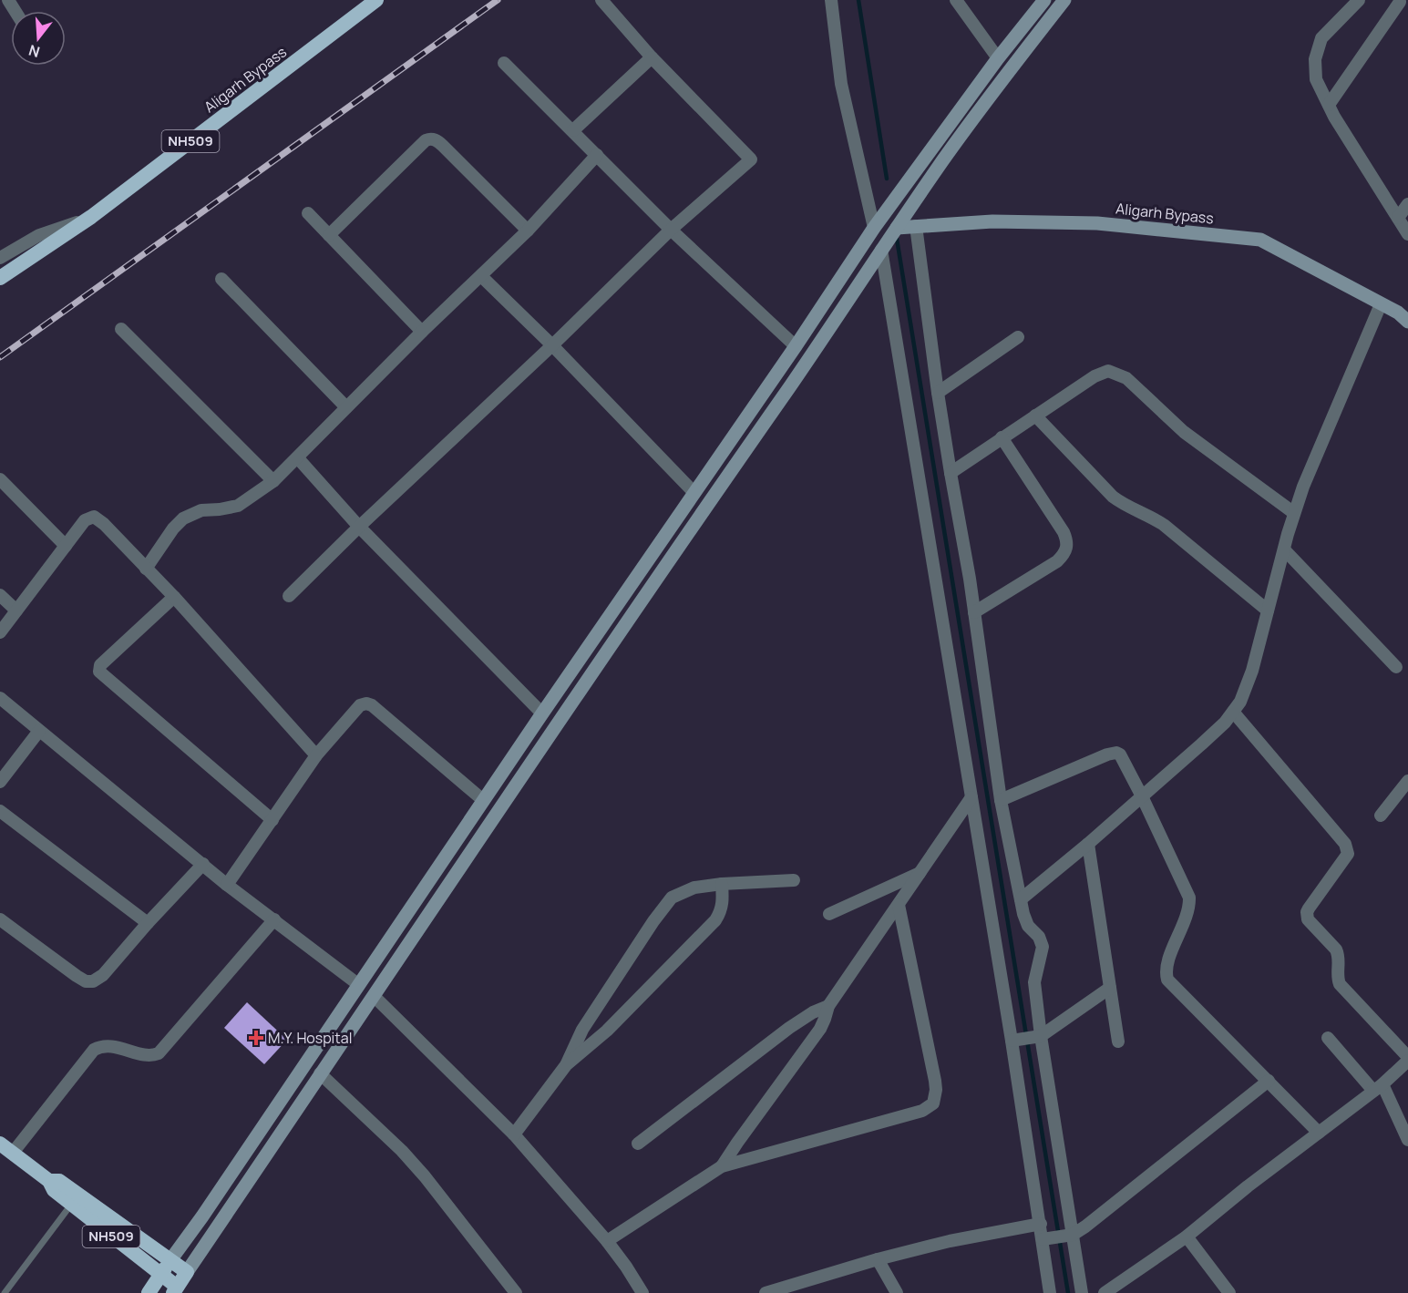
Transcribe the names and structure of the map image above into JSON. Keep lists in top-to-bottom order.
{
  "streets": {
    "highway": ["Aligarh Bypass", "NH509"]
  },
  "places": {
    "health": ["M.Y. Hospital"]
  },
  "north": "bottom"
}
